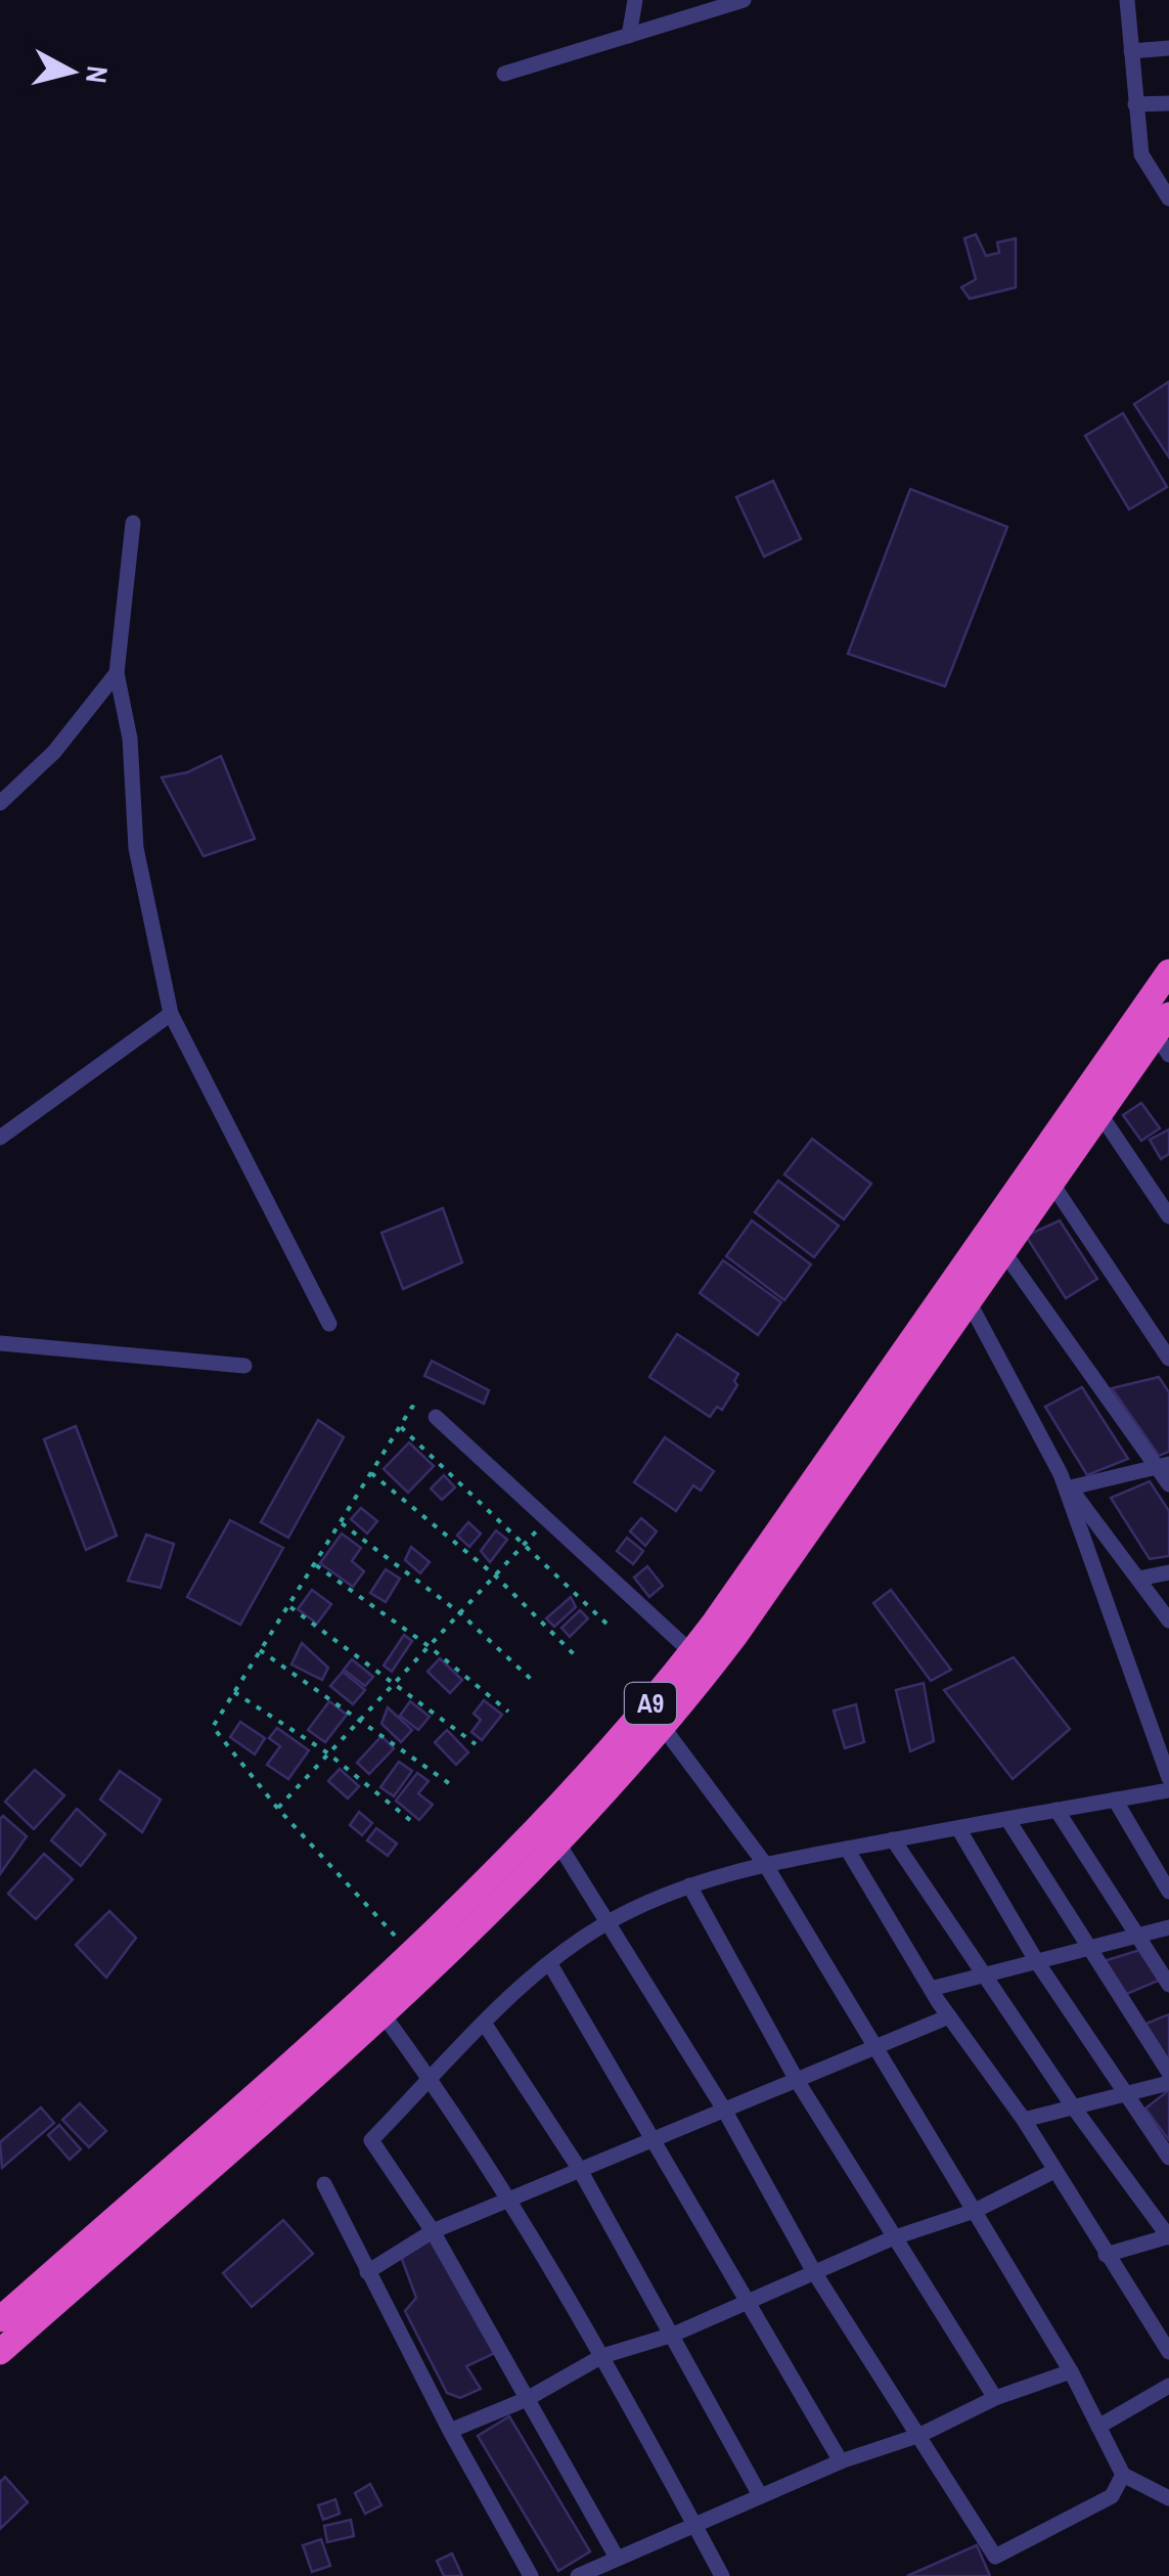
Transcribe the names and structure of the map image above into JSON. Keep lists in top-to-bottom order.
{
  "streets": {
    "highway": ["A9"]
  },
  "north": "right"
}
